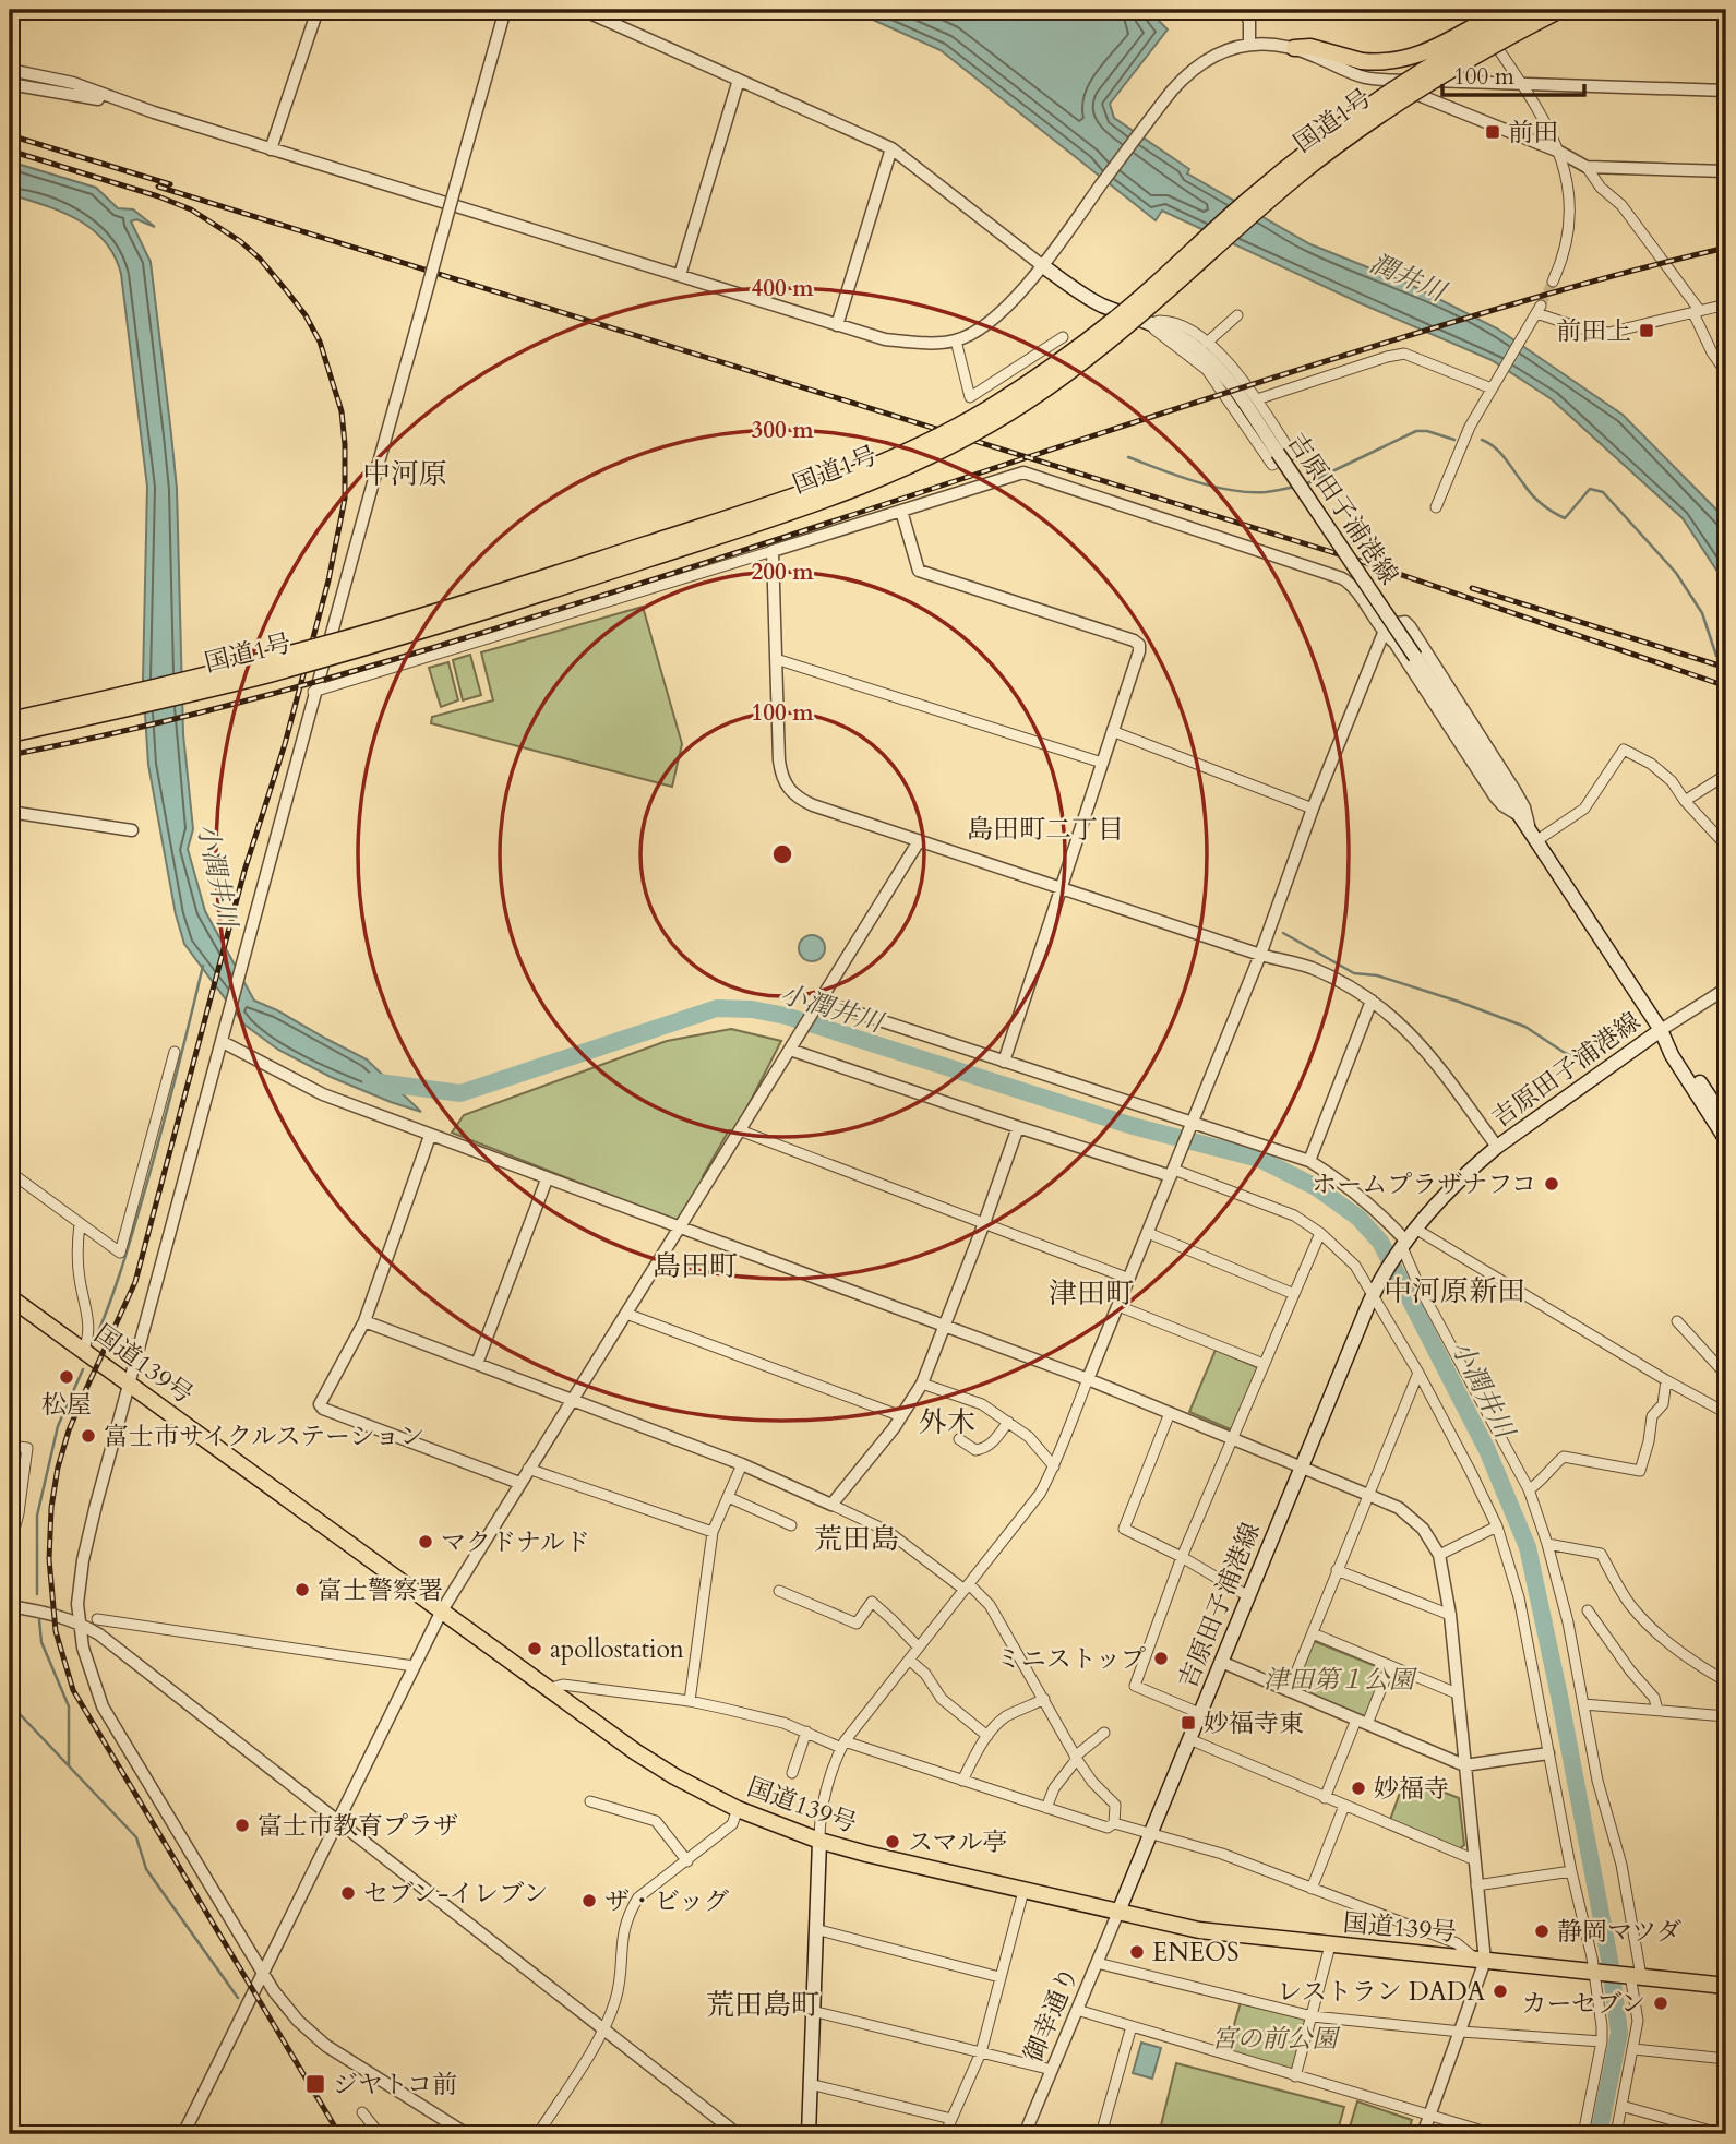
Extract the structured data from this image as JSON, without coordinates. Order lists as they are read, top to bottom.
{
  "streets": {
    "highway": ["国道1号", "国道139号"],
    "main road": ["吉原田子浦港線"],
    "street": ["御幸通り"]
  },
  "crossings": [
    ["吉原田子浦港線", "国道139号"],
    ["吉原田子浦港線", "御幸通り"],
    ["国道139号", "御幸通り"]
  ],
  "districts": [
    "中河原",
    "島田町二丁目",
    "島田町",
    "中河原新田",
    "津田町",
    "外木",
    "荒田島",
    "荒田島町"
  ],
  "water": ["潤井川", "小潤井川"],
  "parks": ["津田第１公園", "宮の前公園"],
  "places": {
    "transit": [
      "前田",
      "前田上",
      "妙福寺東",
      "ジヤトコ前"
    ],
    "other": [
      "ホームプラザナフコ",
      "松屋",
      "富士市サイクルステーション",
      "マクドナルド",
      "富士警察署",
      "apollostation",
      "ミニストップ",
      "妙福寺",
      "富士市教育プラザ",
      "スマル亭",
      "セブン-イレブン",
      "ザ・ビッグ",
      "静岡マツダ",
      "ENEOS",
      "レストラン DADA",
      "カーセブン"
    ]
  },
  "scale_bar": "100 m",
  "rings": [
    "400 m",
    "300 m",
    "200 m",
    "100 m"
  ]
}
